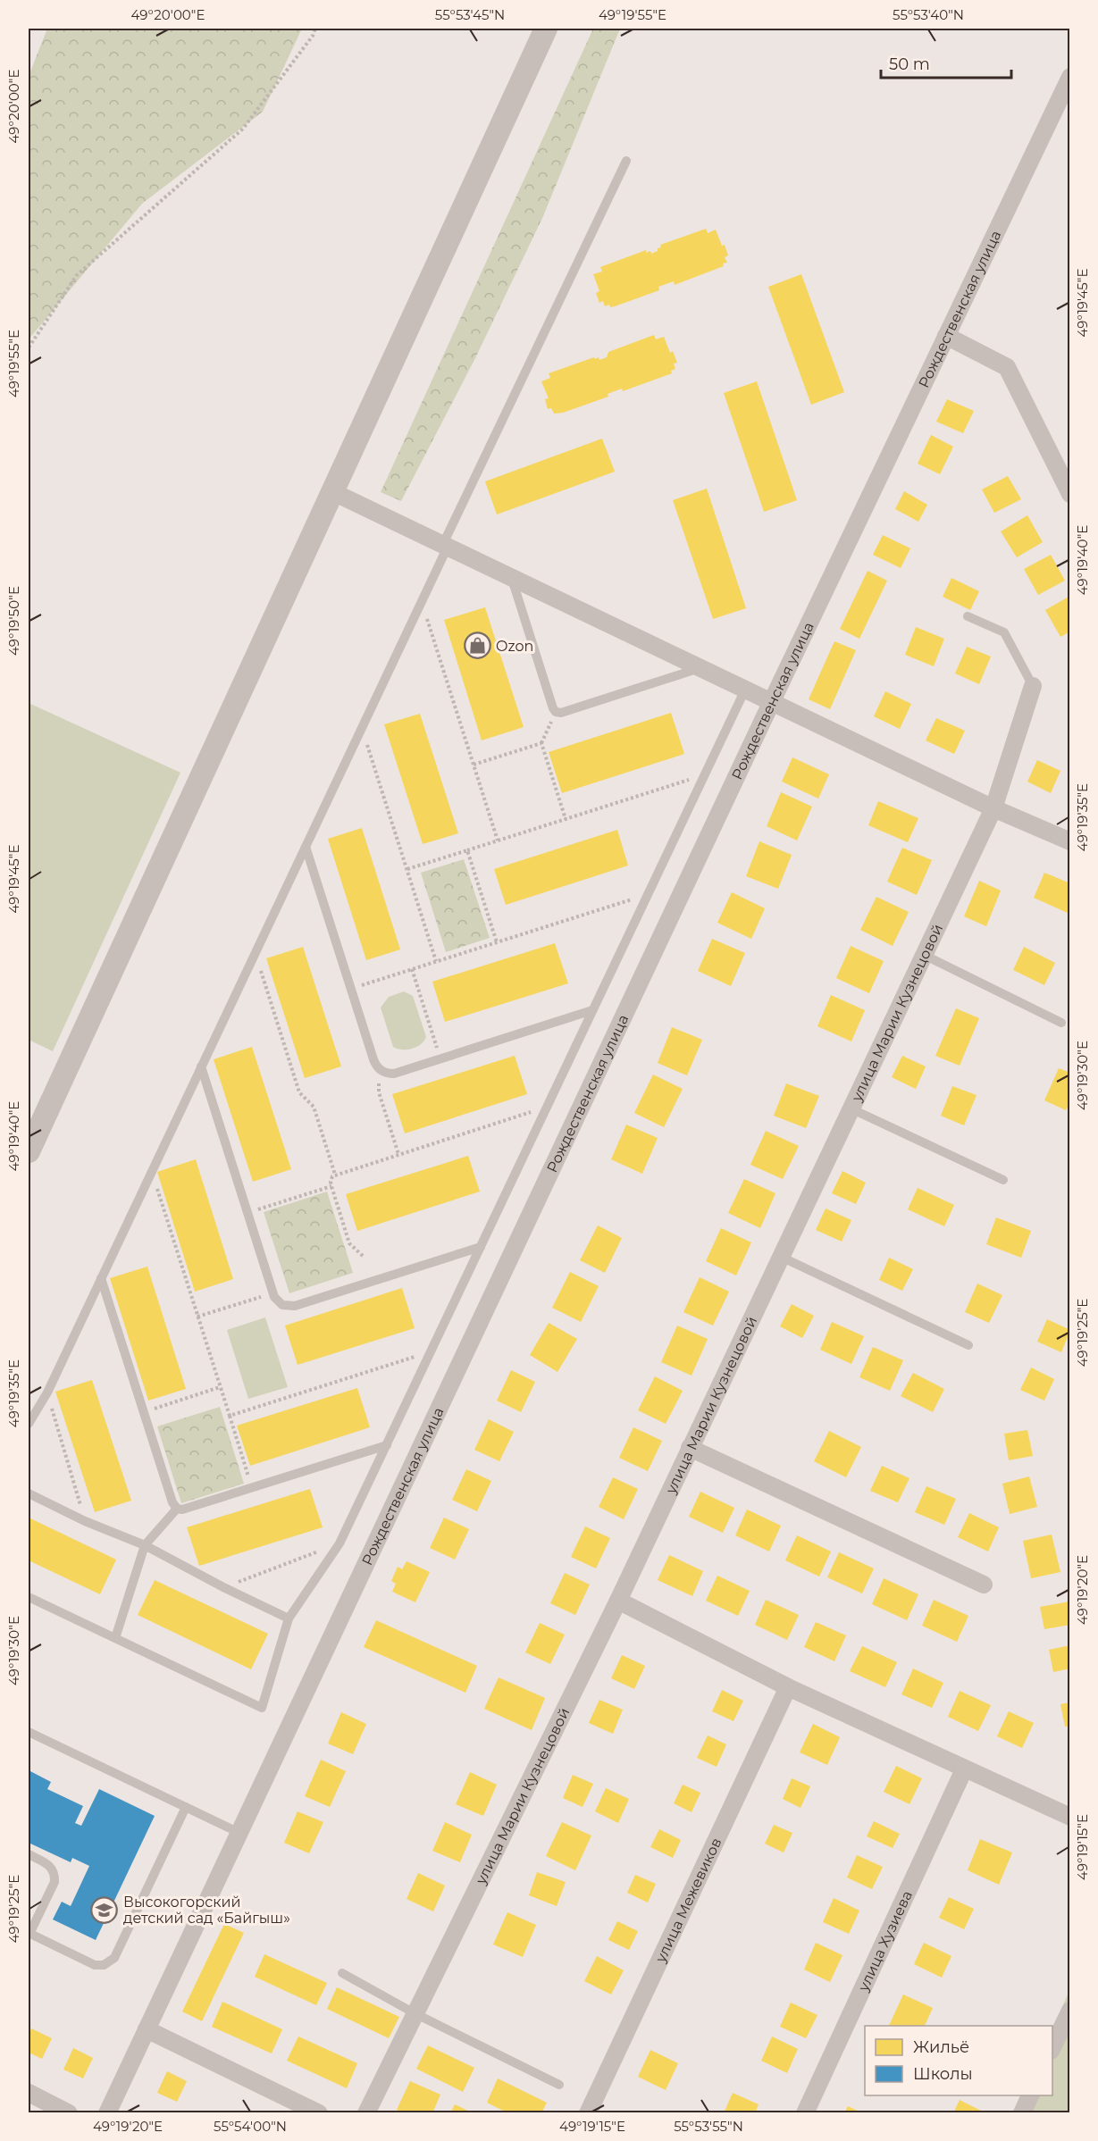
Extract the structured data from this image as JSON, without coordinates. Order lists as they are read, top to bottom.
{
  "streets": {
    "street": [
      "Рождественская улица",
      "улица Марии Кузнецовой",
      "улица Межевиков",
      "улица Хузиева"
    ]
  },
  "places": {
    "shop": ["Ozon"],
    "school or university": ["Высокогорский детский сад «Байгыш»"]
  },
  "legend": ["Жильё", "Школы"],
  "scale_bar": "50 m",
  "coordinates": [
    "49°20'00\"E",
    "55°53'45\"N",
    "49°19'55\"E",
    "55°53'40\"N",
    "49°19'45\"E",
    "49°19'40\"E",
    "49°19'50\"E",
    "49°19'35\"E",
    "49°19'30\"E",
    "49°19'25\"E",
    "49°19'20\"E",
    "49°19'15\"E",
    "55°54'00\"N",
    "55°53'55\"N"
  ]
}
